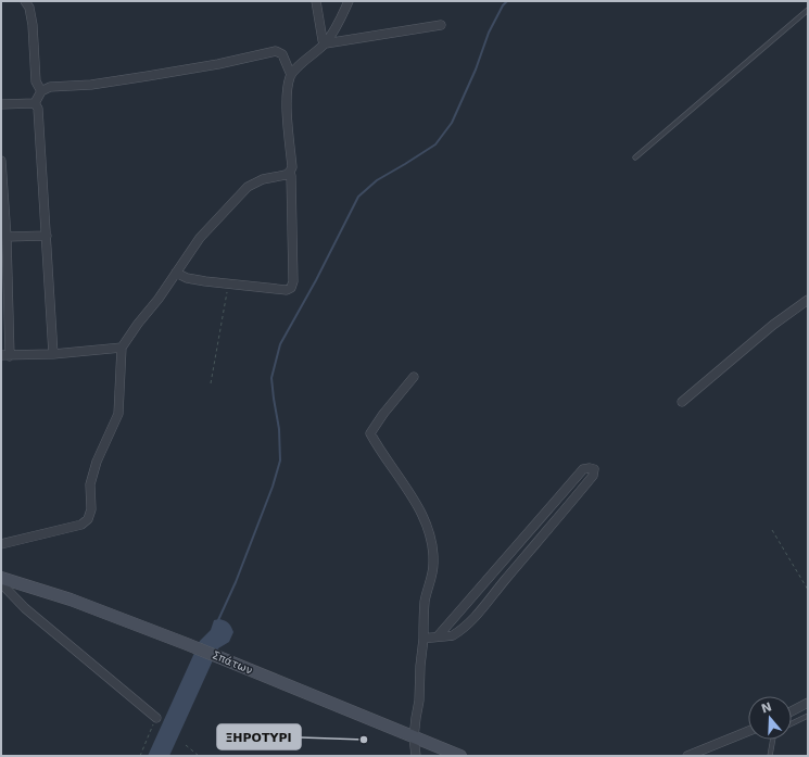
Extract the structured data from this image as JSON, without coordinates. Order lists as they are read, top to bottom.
{
  "streets": {
    "main road": ["Σπάτων"]
  },
  "places": ["ΞΗΡΟΤΥΡΙ"],
  "north": "top"
}
